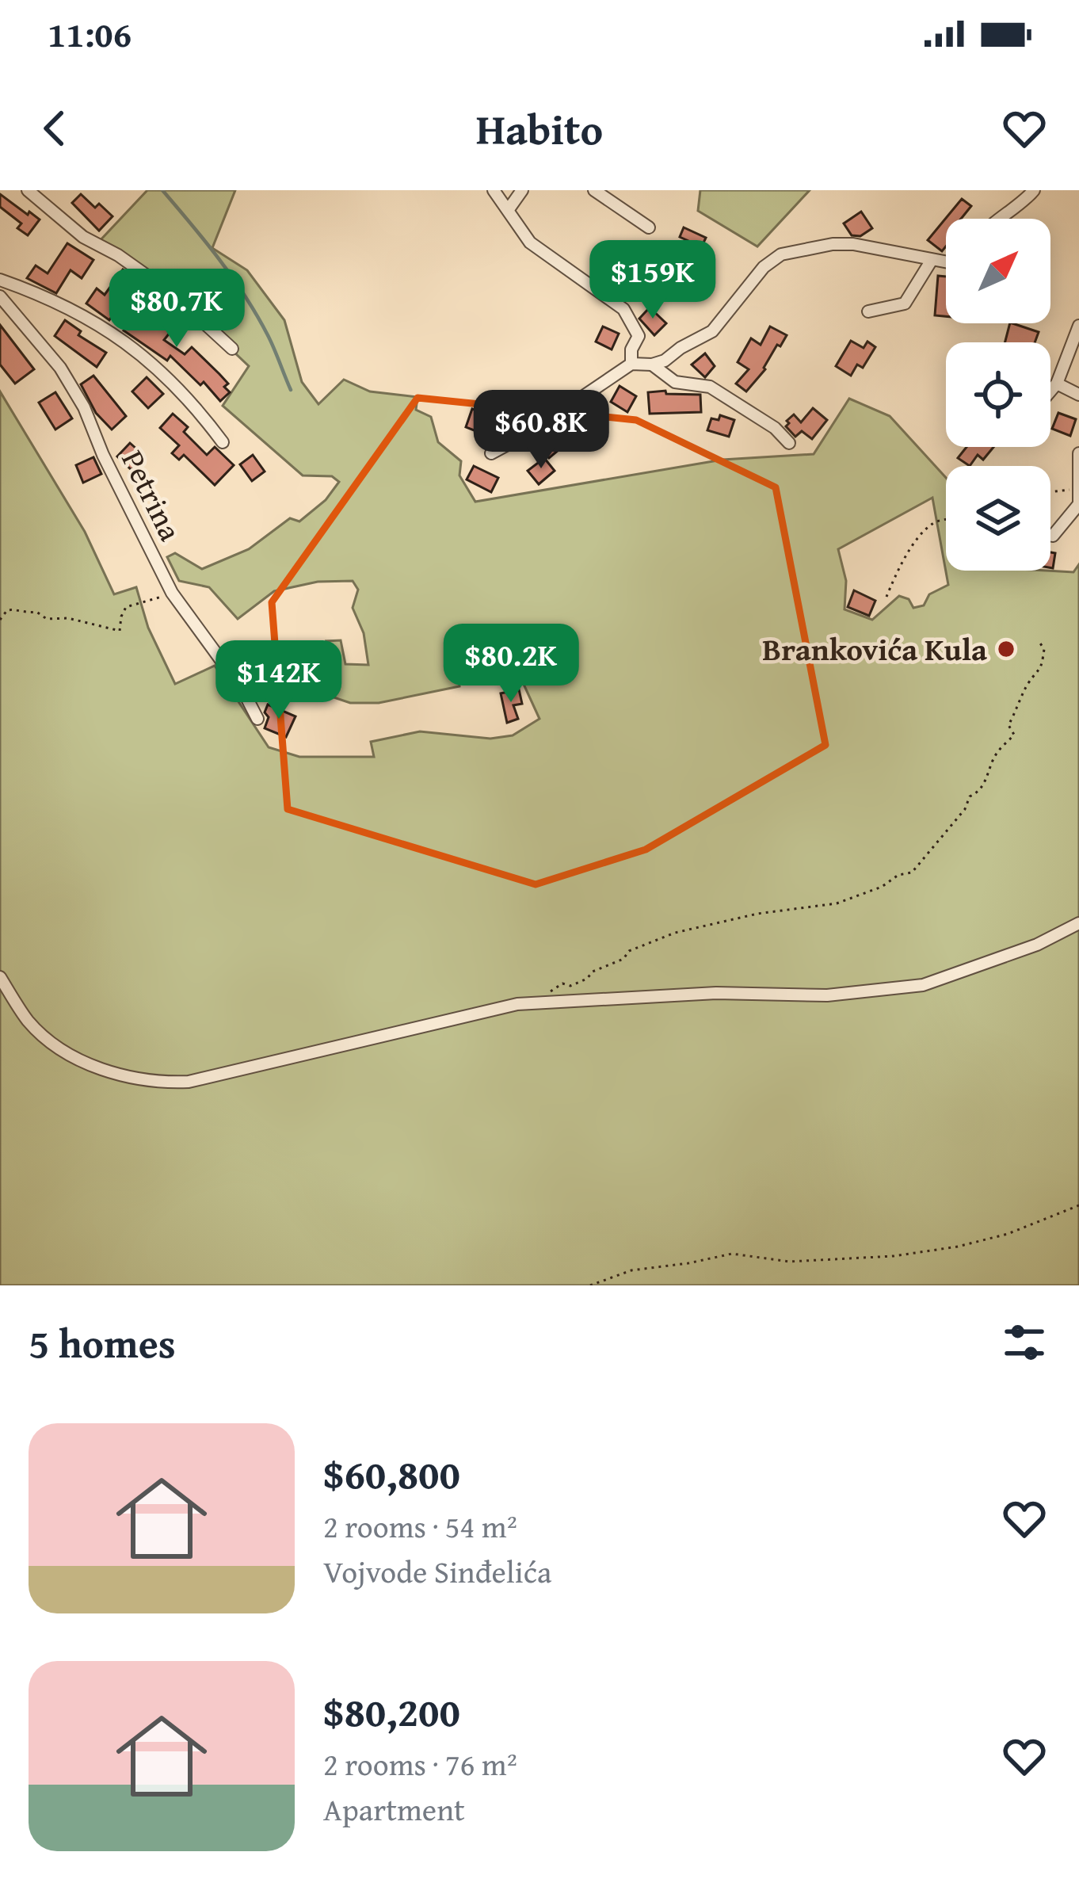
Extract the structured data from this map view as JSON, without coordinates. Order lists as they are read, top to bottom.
{
  "streets": {
    "street": ["Petrina"]
  },
  "places": ["Brankovića Kula"],
  "north": "top right",
  "page": {
    "status": "11:06",
    "header": "Habito",
    "price": [
      "$159K",
      "$80.7K",
      "$60.8K",
      "$80.2K",
      "$142K"
    ],
    "heading": "5 homes",
    "list": [
      {
        "name": "$60,800",
        "note": "2 rooms · 54 m² · Vojvode Sinđelića"
      },
      {
        "name": "$80,200",
        "note": "2 rooms · 76 m² · Apartment"
      }
    ]
  }
}
